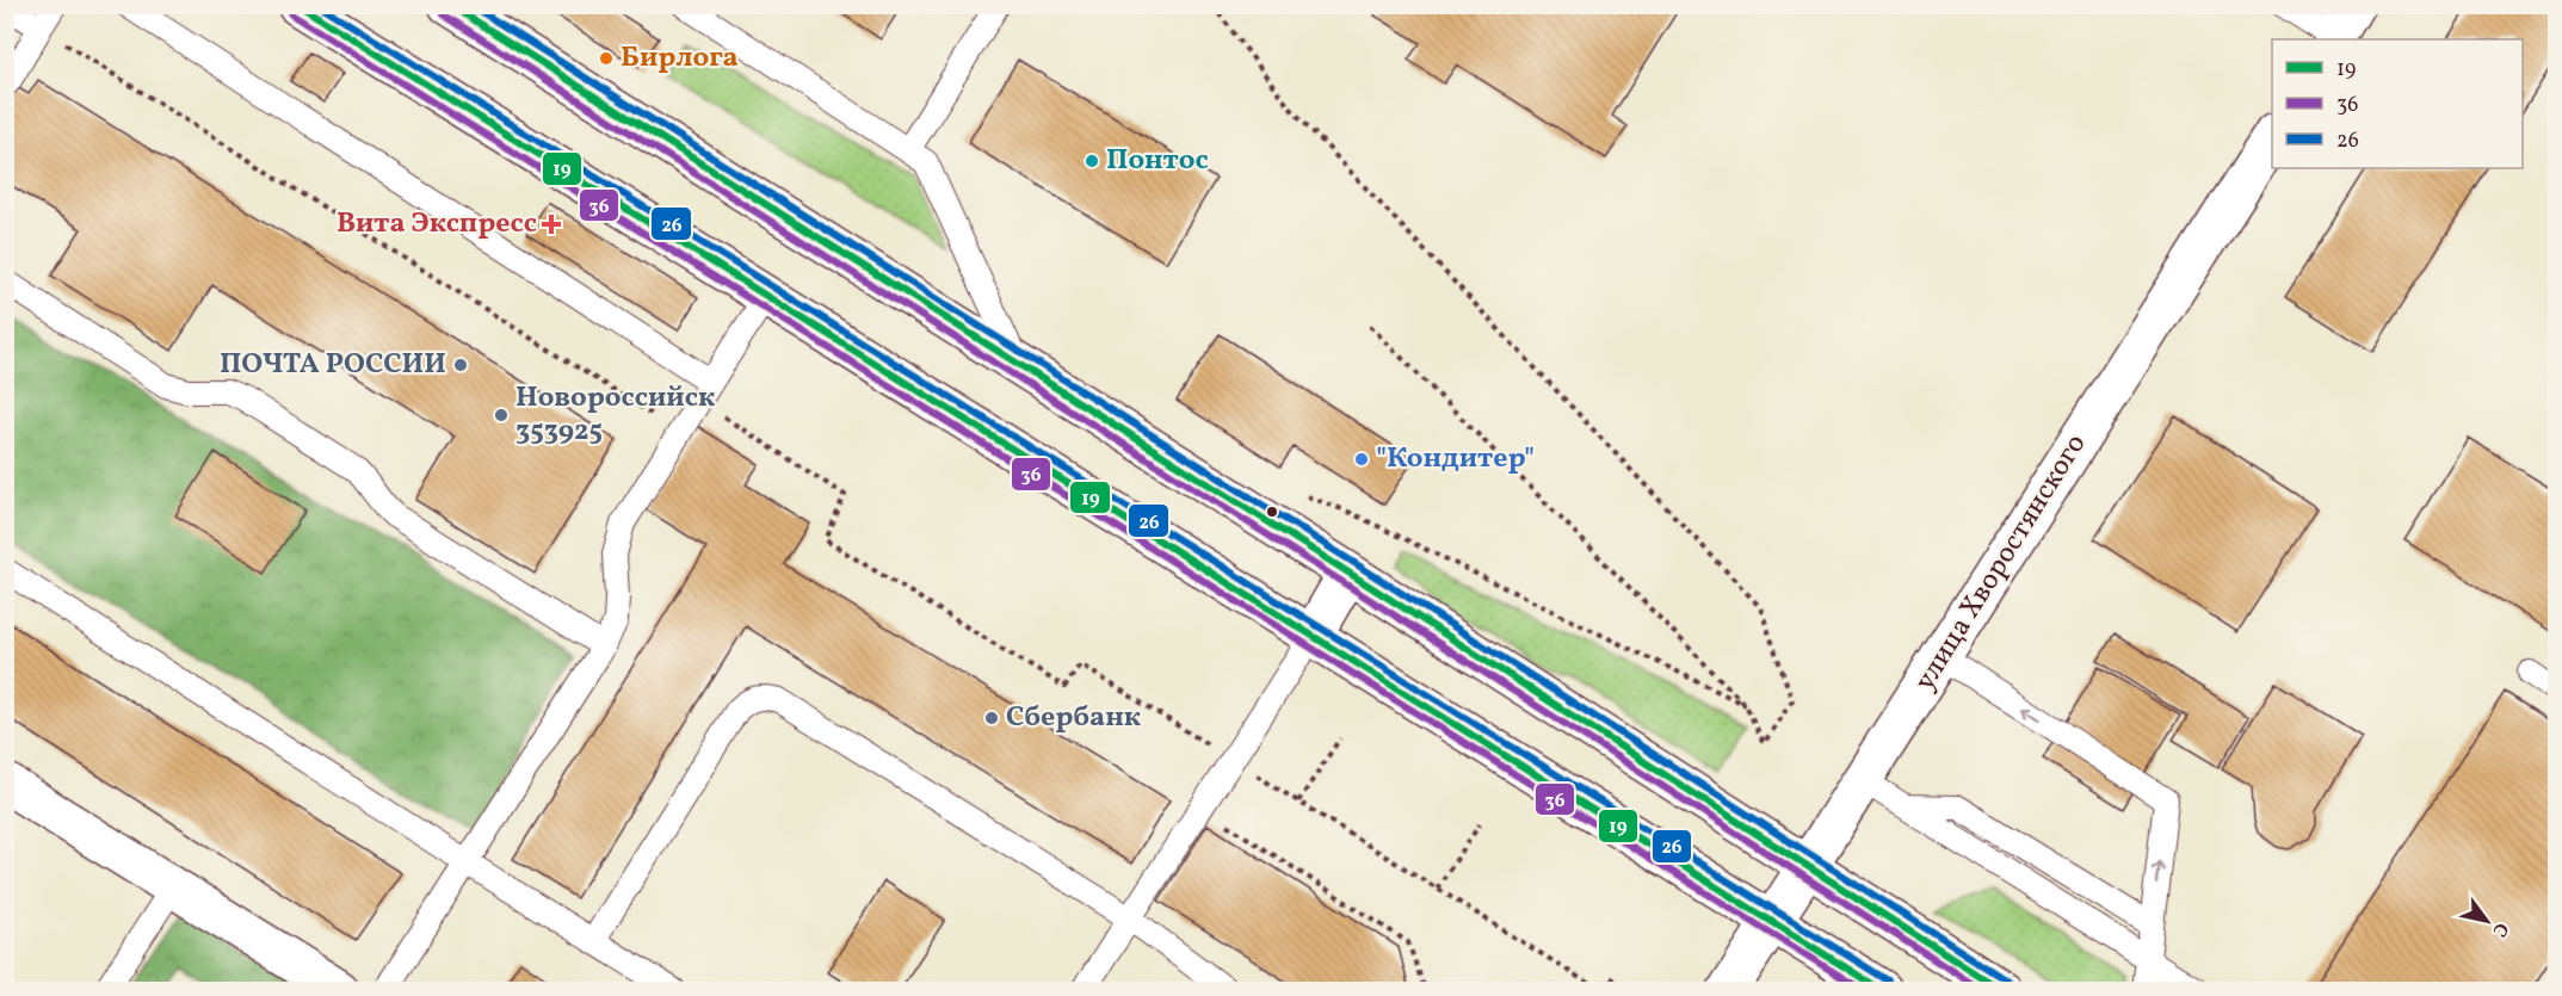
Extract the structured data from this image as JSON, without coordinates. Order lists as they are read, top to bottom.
{
  "streets": {
    "street": ["улица Хворостянского"]
  },
  "places": {
    "other": [
      "Бирлога",
      "Понтос",
      "ПОЧТА РОССИИ",
      "Новороссийск 353925",
      "\"Кондитер\"",
      "Сбербанк"
    ],
    "health": ["Вита Экспресс"]
  },
  "lines": ["transit line 19", "transit line 26", "transit line 36"],
  "legend": ["19", "36", "26"],
  "north": "bottom right"
}
